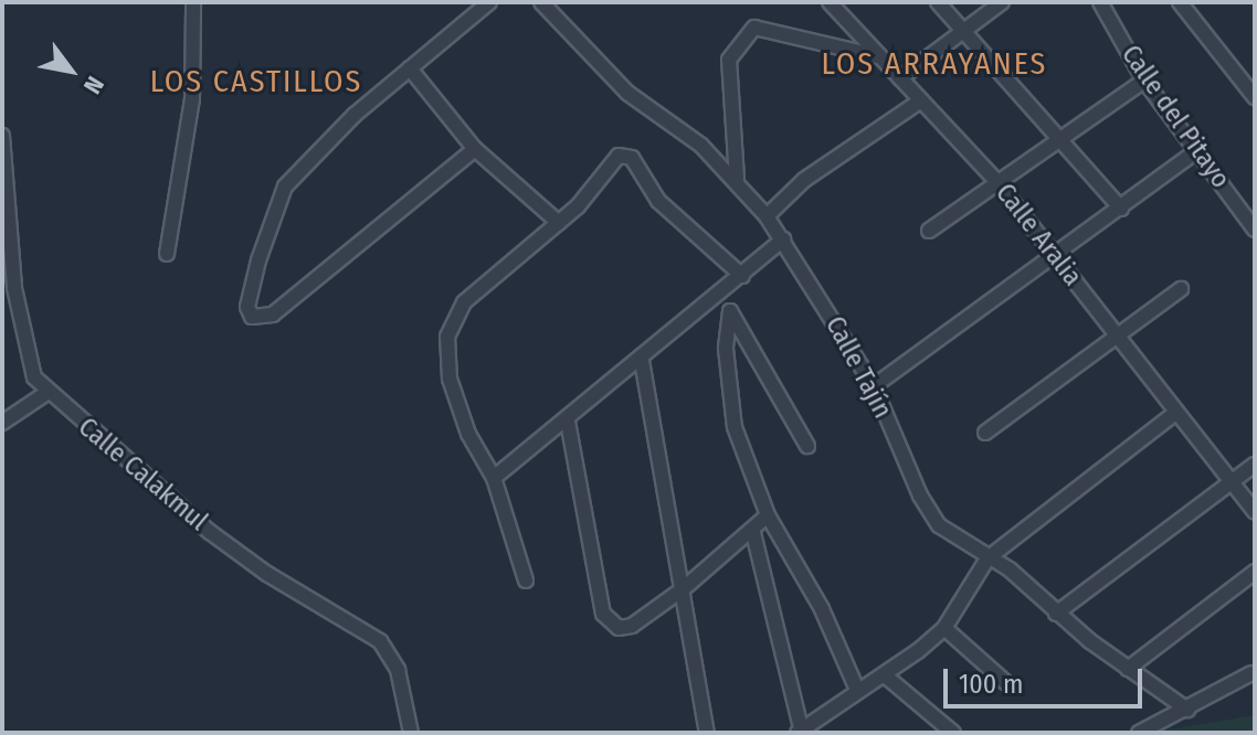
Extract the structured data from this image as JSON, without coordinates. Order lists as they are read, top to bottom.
{
  "streets": {
    "street": [
      "Calle del Pitayo",
      "Calle Aralia",
      "Calle Tajín",
      "Calle Calakmul"
    ]
  },
  "districts": ["LOS ARRAYANES", "LOS CASTILLOS"],
  "scale_bar": "100 m",
  "north": "bottom right"
}
